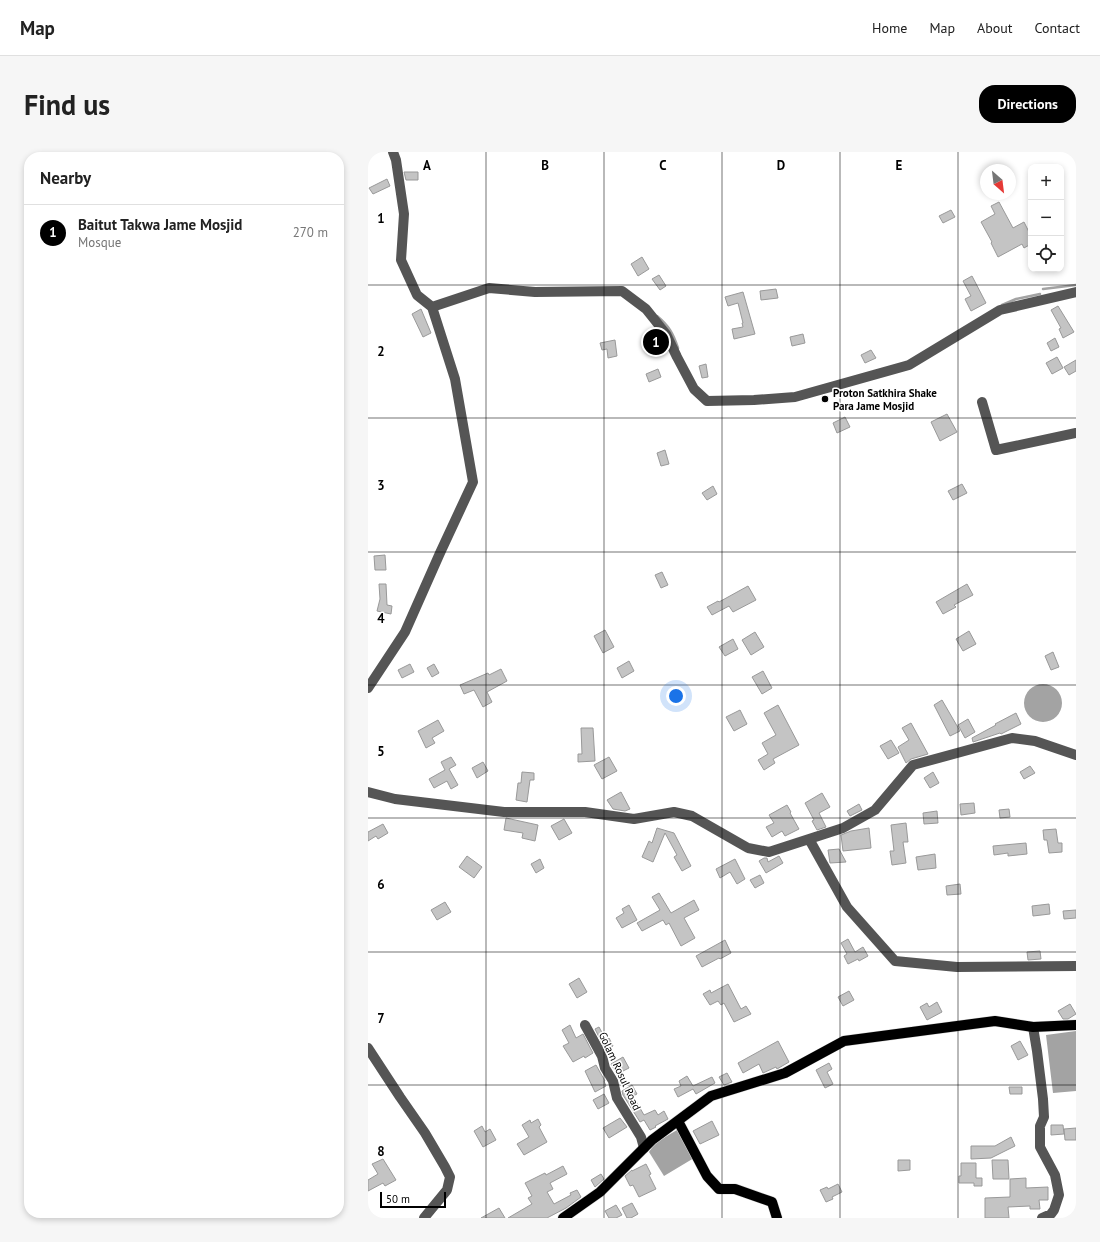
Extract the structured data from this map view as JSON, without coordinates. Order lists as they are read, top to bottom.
{
  "streets": {
    "street": ["Golam Rosul Road"]
  },
  "places": ["Proton Satkhira Shake Para Jame Mosjid"],
  "scale_bar": "50 m",
  "north": "bottom right",
  "page": {
    "header": "Map",
    "nav": [
      "Home",
      "Map",
      "About",
      "Contact"
    ],
    "buttons": "Directions",
    "title": "Find us",
    "heading": "Nearby",
    "map_buttons": ["+", "−"],
    "list": [
      {
        "mark": "1",
        "name": "Baitut Takwa Jame Mosjid",
        "note": "Mosque",
        "value": "270 m"
      }
    ],
    "pins": "1",
    "scale": "50 m"
  },
  "grid": {
    "columns": [
      "A",
      "B",
      "C",
      "D",
      "E"
    ],
    "rows": [
      "1",
      "2",
      "3",
      "4",
      "5",
      "6",
      "7",
      "8"
    ]
  }
}
